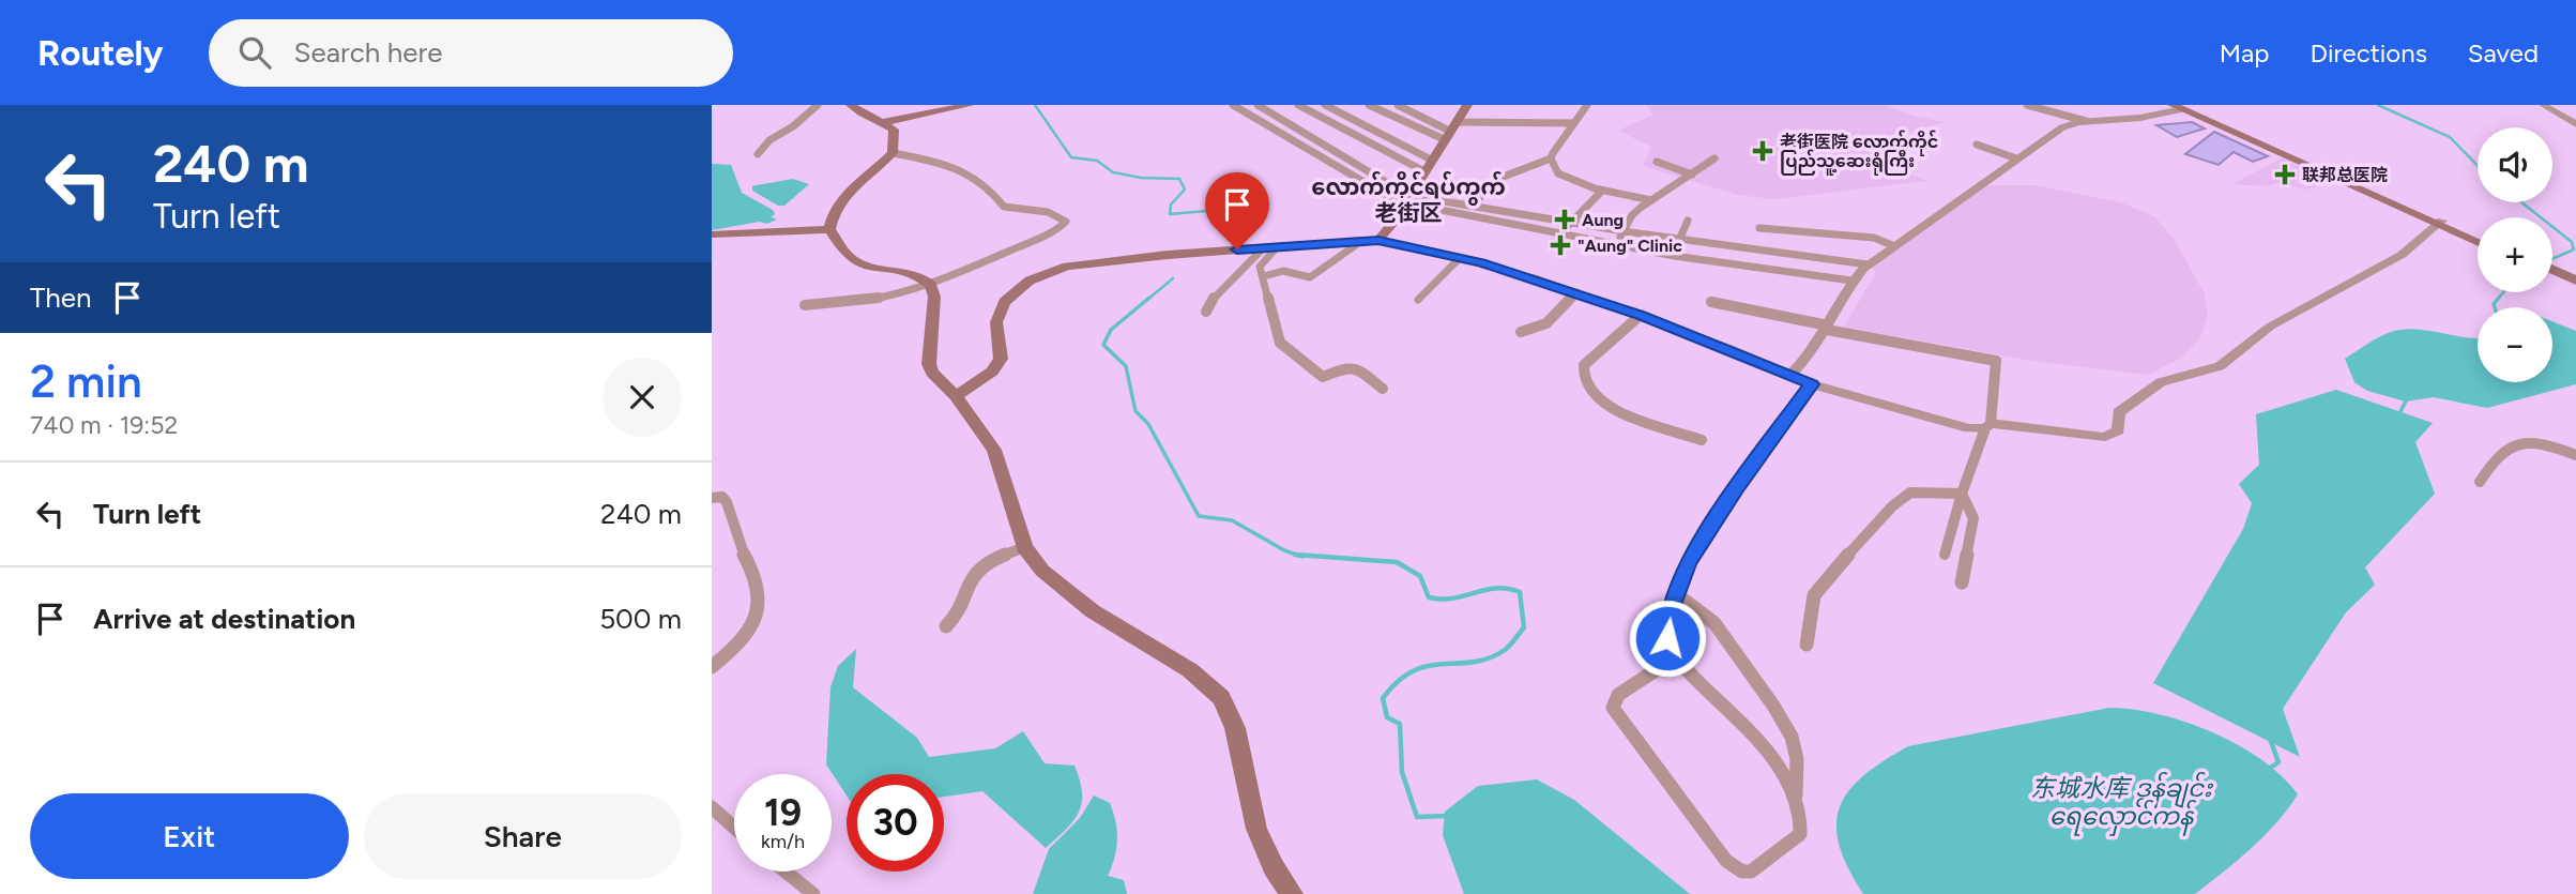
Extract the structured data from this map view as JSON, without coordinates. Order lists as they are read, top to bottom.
{
  "districts": ["လောက်ကိုင်ရပ်ကွက် 老街区"],
  "water": ["东城水库 ဒွန်ချင်း ရေလှောင်ကန်"],
  "places": {
    "health": [
      "老街医院 လောက်ကိုင် ပြည်သူ့ဆေးရုံကြီး",
      "联邦总医院",
      "Aung",
      "\"Aung\" Clinic"
    ]
  },
  "page": {
    "header": "Routely",
    "search": "Search here",
    "nav": ["Map", "Directions", "Saved"],
    "turn": ["240 m", "Turn left"],
    "map_buttons": ["+", "−"],
    "then": "Then",
    "heading": ["2 min", "740 m · 19:52"],
    "list": [
      {
        "name": "Turn left",
        "value": "240 m"
      },
      {
        "name": "Arrive at destination",
        "value": "500 m"
      }
    ],
    "speed": "19 km/h",
    "limit": "30",
    "buttons": ["Exit", "Share"]
  }
}
